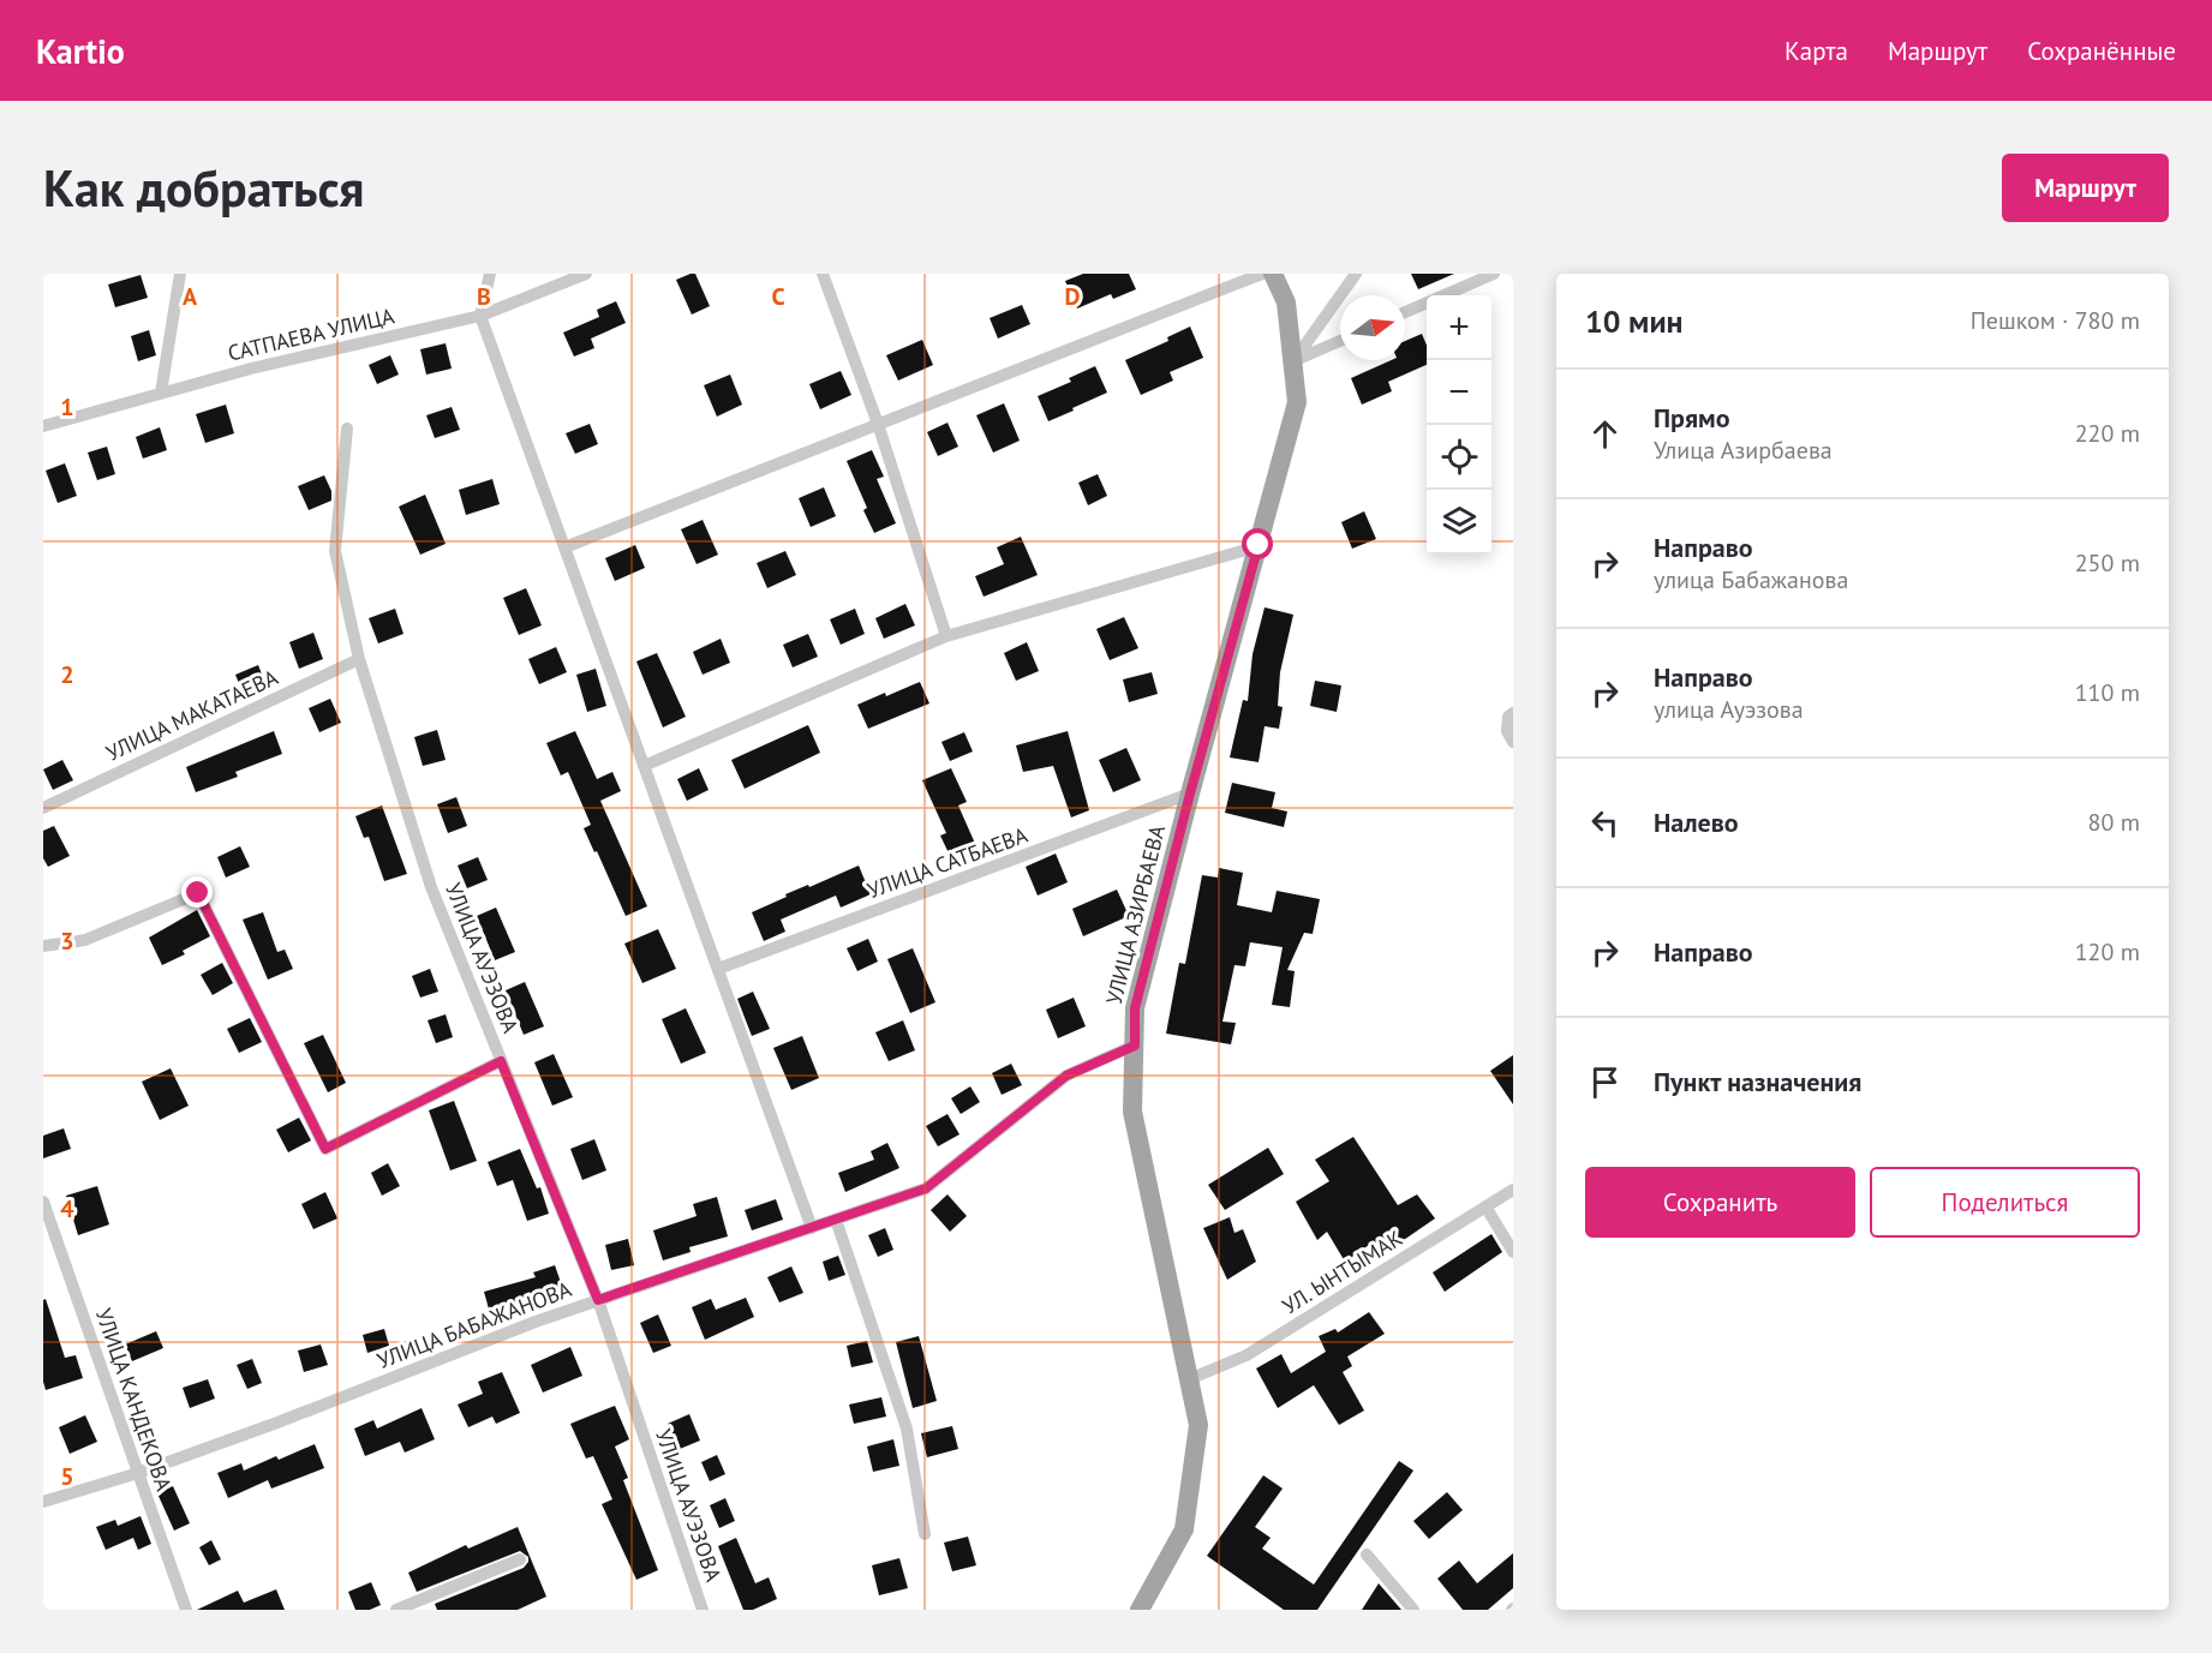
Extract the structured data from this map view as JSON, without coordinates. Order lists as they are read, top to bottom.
{
  "streets": {
    "main road": ["УЛИЦА АЗИРБАЕВА"],
    "street": [
      "САТПАЕВА УЛИЦА",
      "УЛИЦА МАКАТАЕВА",
      "УЛИЦА САТБАЕВА",
      "УЛИЦА АУЭЗОВА",
      "УЛ. ЫНТЫМАК",
      "УЛИЦА БАБАЖАНОВА",
      "УЛИЦА КАНДЕКОВА"
    ]
  },
  "crossings": [
    ["УЛИЦА МАКАТАЕВА", "УЛИЦА АУЭЗОВА"],
    ["УЛИЦА САТБАЕВА", "УЛИЦА АЗИРБАЕВА"],
    ["УЛИЦА АЗИРБАЕВА", "УЛ. ЫНТЫМАК"],
    ["УЛИЦА АЗИРБАЕВА", "УЛИЦА БАБАЖАНОВА"],
    ["УЛИЦА АУЭЗОВА", "УЛИЦА БАБАЖАНОВА"],
    ["УЛИЦА БАБАЖАНОВА", "УЛИЦА КАНДЕКОВА"]
  ],
  "north": "right",
  "page": {
    "header": "Kartio",
    "nav": ["Карта", "Маршрут", "Сохранённые"],
    "buttons": [
      "Маршрут",
      ["Сохранить", "Поделиться"]
    ],
    "title": "Как добраться",
    "heading": ["10 мин", "Пешком · 780 m"],
    "map_buttons": ["+", "−"],
    "list": [
      ["Прямо", "Улица Азирбаева", "220 m"],
      ["Направо", "улица Бабажанова", "250 m"],
      ["Направо", "улица Ауэзова", "110 m"],
      ["Налево", "80 m"],
      ["Направо", "120 m"],
      "Пункт назначения"
    ]
  },
  "grid": {
    "columns": [
      "A",
      "B",
      "C",
      "D"
    ],
    "rows": [
      "1",
      "2",
      "3",
      "4",
      "5"
    ]
  }
}
